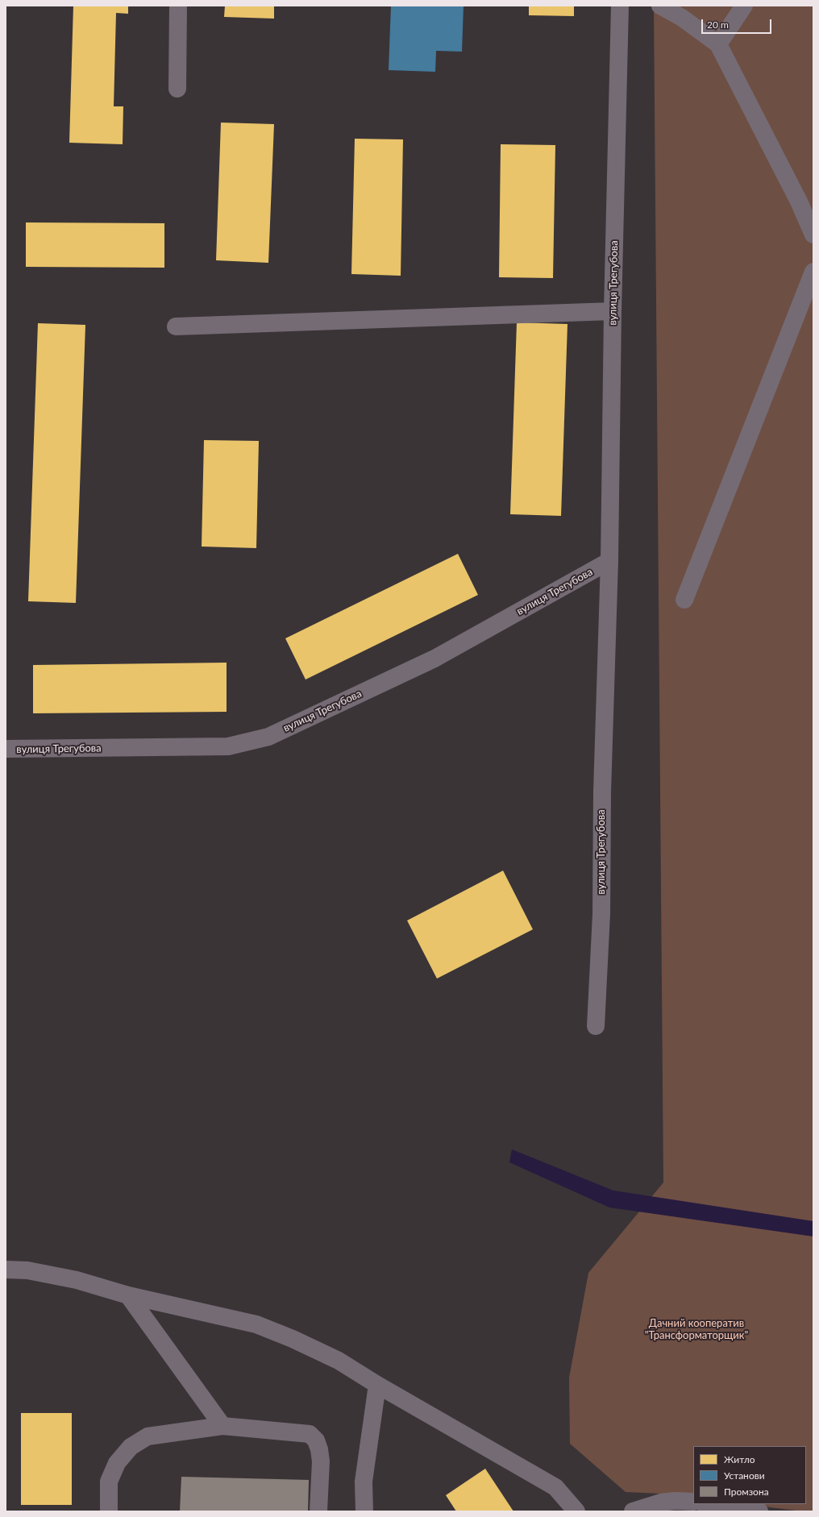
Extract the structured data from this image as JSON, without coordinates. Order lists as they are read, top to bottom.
{
  "streets": {
    "street": ["вулиця Трегубова"]
  },
  "parks": ["Дачний кооператив \"Трансформаторщик\""],
  "legend": ["Житло", "Установи", "Промзона"],
  "scale_bar": "20 m"
}
